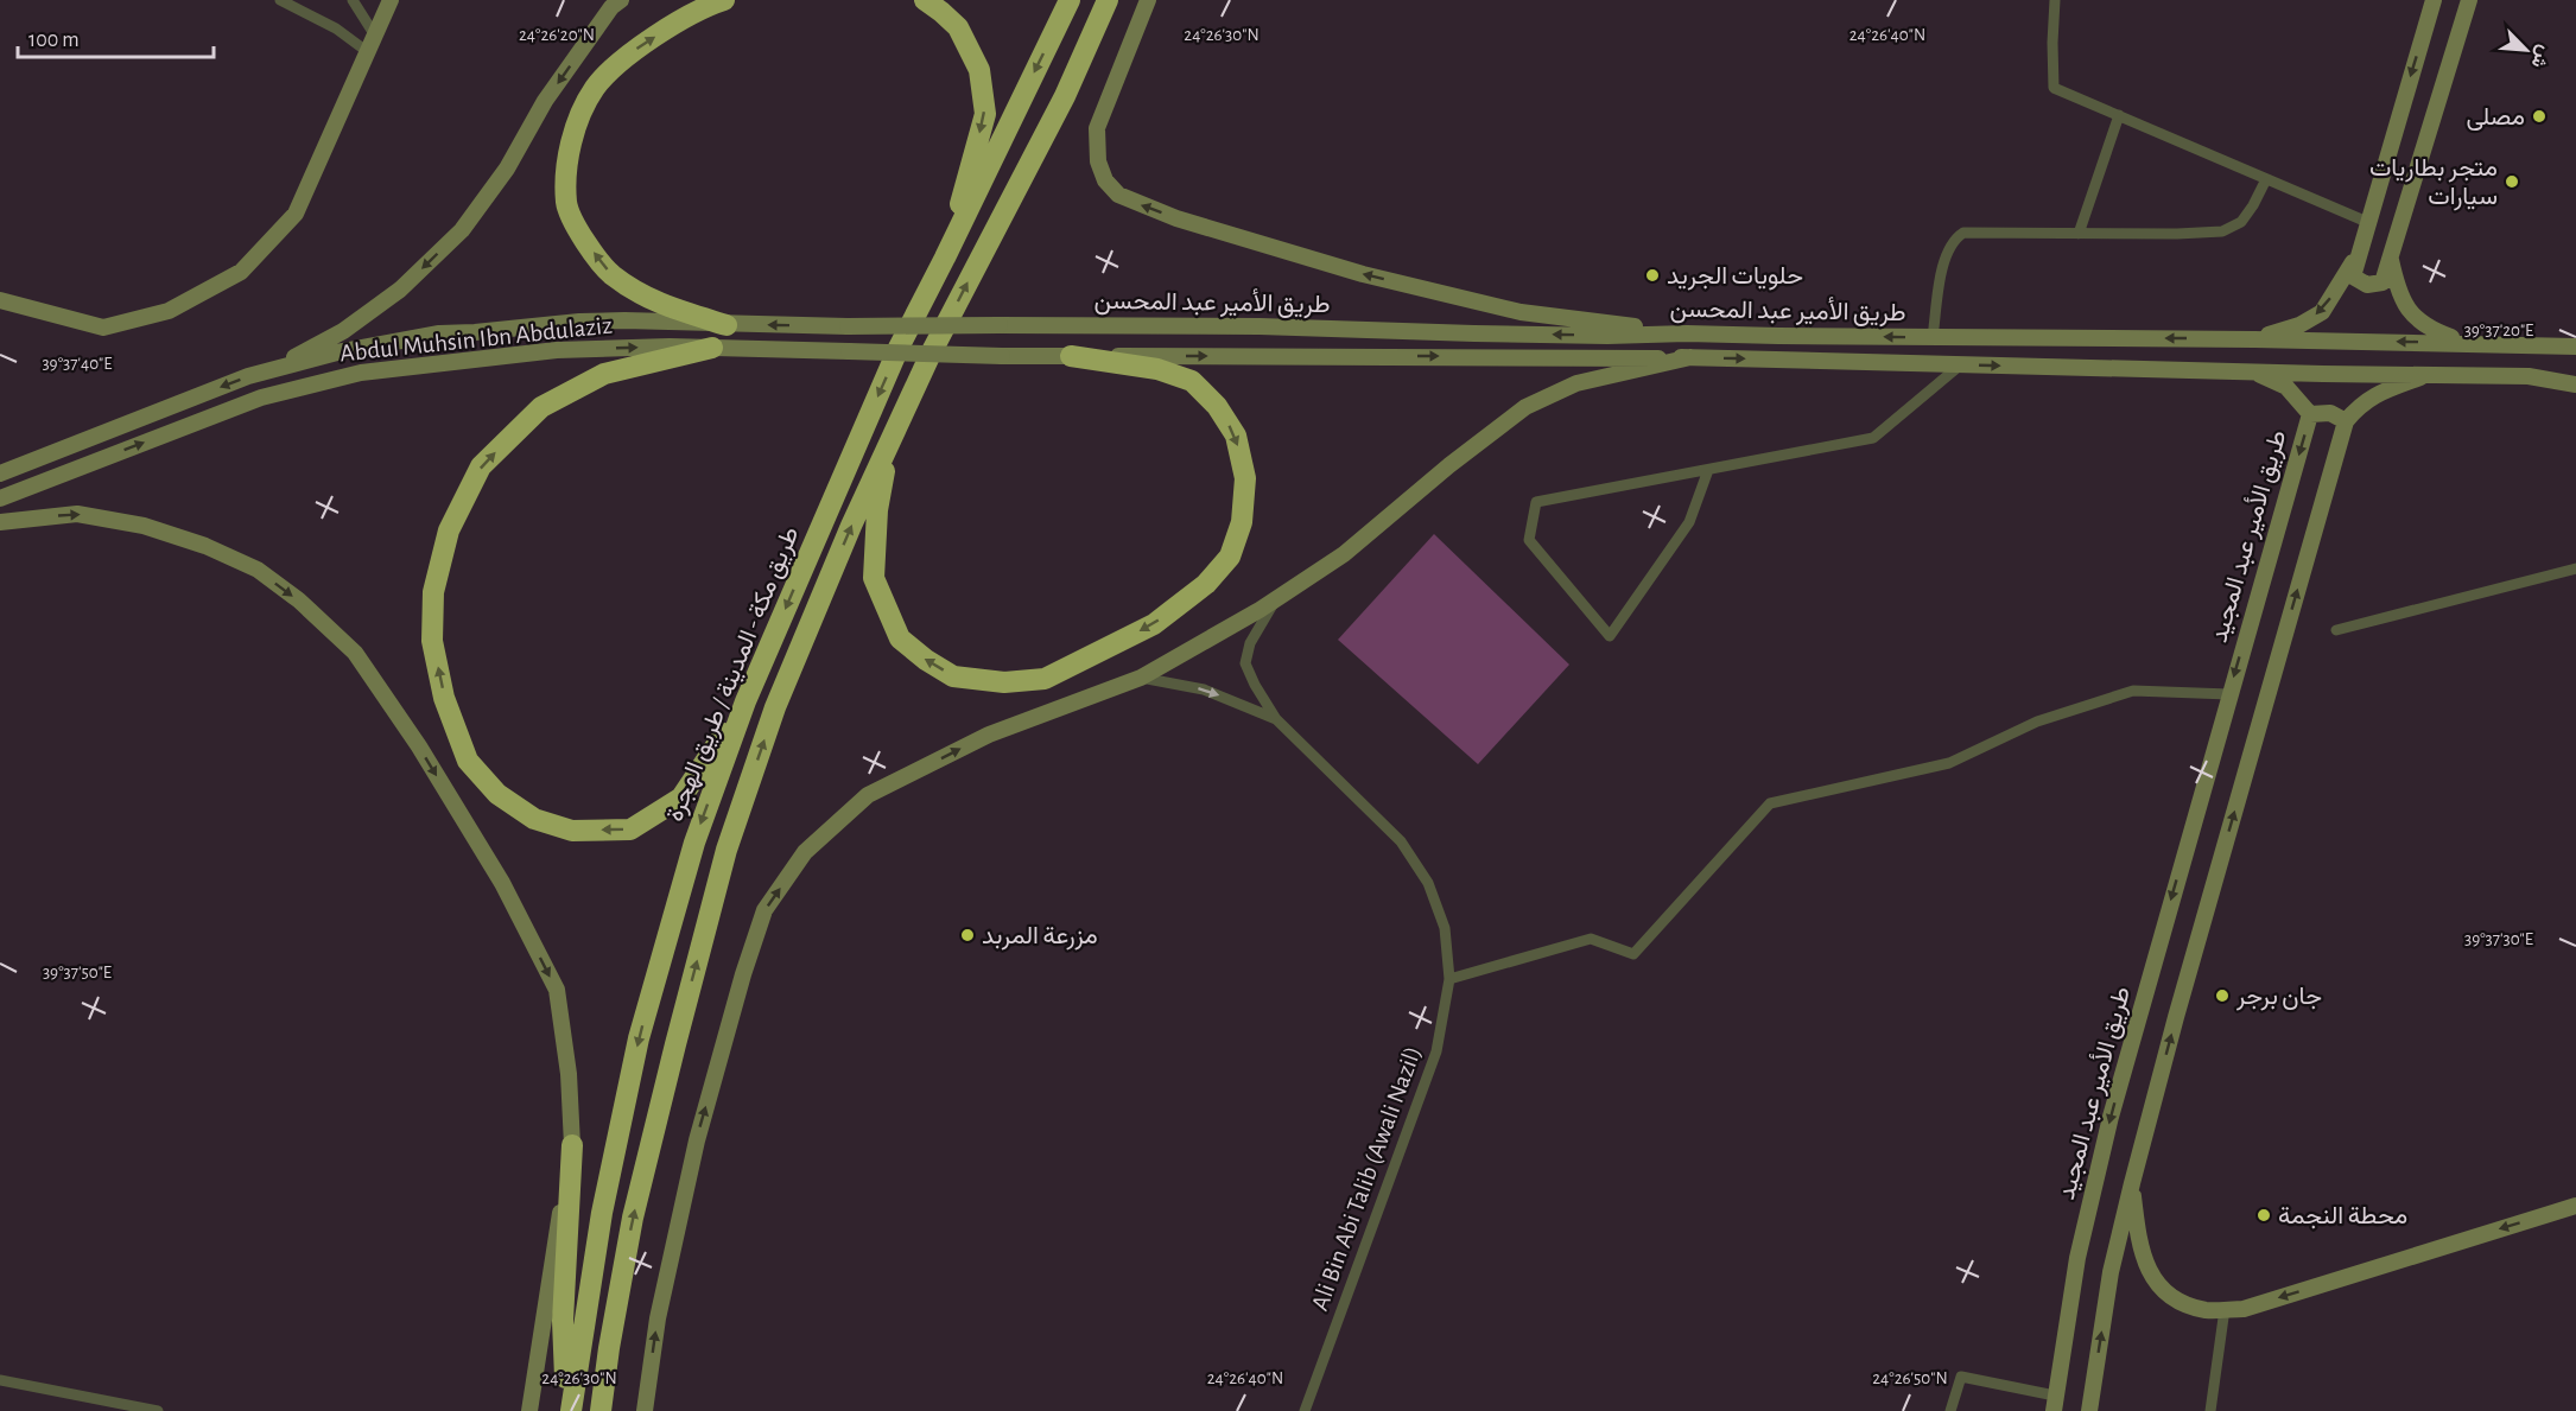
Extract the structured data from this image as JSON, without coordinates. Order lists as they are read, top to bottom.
{
  "streets": {
    "highway": ["طريق مكة - المدينة / طريق الهجرة"],
    "main road": ["طريق الأمير عبد المحسن", "Abdul Muhsin Ibn Abdulaziz", "طريق الأمير عبد المجيد"],
    "street": ["Ali Bin Abi Talib (Awali Nazil)"]
  },
  "crossings": [
    ["طريق الأمير عبد المحسن", "Abdul Muhsin Ibn Abdulaziz"]
  ],
  "places": [
    "مصلى",
    "متجر بطاريات سيارات",
    "حلويات الجريد",
    "مزرعة المربد",
    "جان برجر",
    "محطة النجمة"
  ],
  "scale_bar": "100 m",
  "north": "bottom right",
  "coordinates": [
    "24°26'20\"N",
    "24°26'30\"N",
    "24°26'40\"N",
    "39°37'20\"E",
    "39°37'40\"E",
    "39°37'30\"E",
    "39°37'50\"E",
    "24°26'50\"N"
  ]
}
